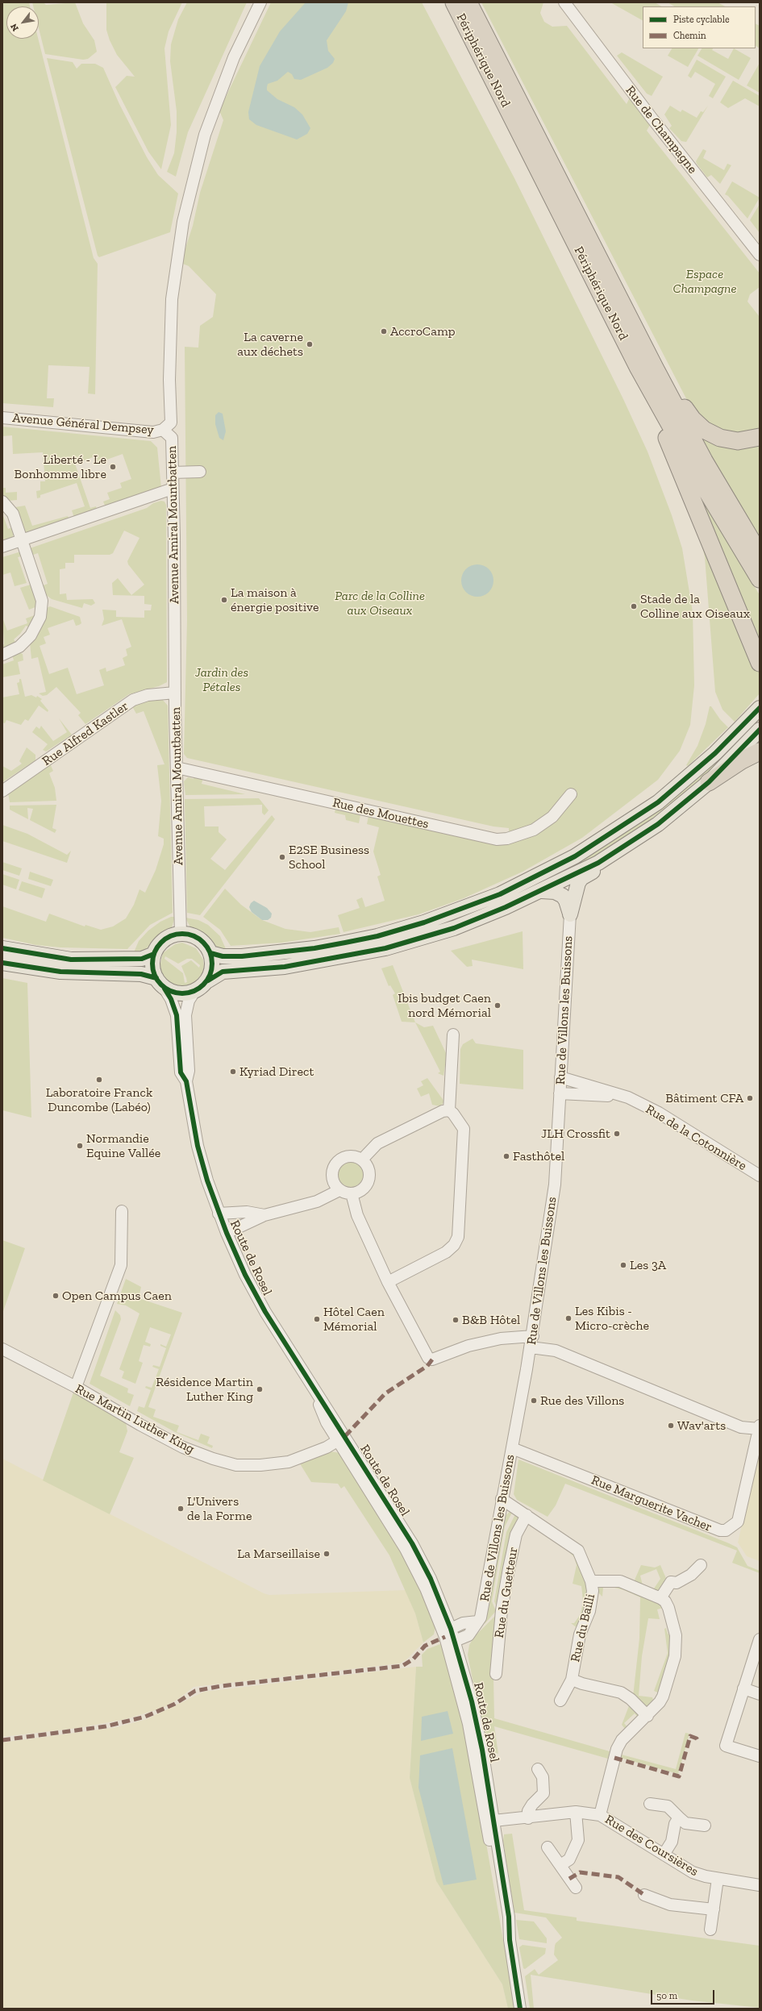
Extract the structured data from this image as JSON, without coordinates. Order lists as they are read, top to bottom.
{
  "streets": {
    "highway": ["Périphérique Nord"],
    "street": [
      "Rue de Champagne",
      "Avenue Général Dempsey",
      "Avenue Amiral Mountbatten",
      "Rue Alfred Kastler",
      "Rue des Mouettes",
      "Rue de Villons les Buissons",
      "Rue de la Cotonnière",
      "Route de Rosel",
      "Rue Martin Luther King",
      "Rue Marguerite Vacher",
      "Rue du Guetteur",
      "Rue du Bailli",
      "Rue des Coursières"
    ]
  },
  "crossings": [
    ["Avenue Général Dempsey", "Avenue Amiral Mountbatten"],
    ["Avenue Amiral Mountbatten", "Rue Alfred Kastler"],
    ["Avenue Amiral Mountbatten", "Rue des Mouettes"],
    ["Avenue Amiral Mountbatten", "Route de Rosel"],
    ["Rue de Villons les Buissons", "Rue de la Cotonnière"],
    ["Rue de Villons les Buissons", "Route de Rosel"],
    ["Rue de Villons les Buissons", "Rue Marguerite Vacher"],
    ["Rue de Villons les Buissons", "Rue du Bailli"],
    ["Route de Rosel", "Rue Martin Luther King"],
    ["Route de Rosel", "Rue des Coursières"],
    ["Rue du Guetteur", "Rue du Bailli"]
  ],
  "parks": ["Espace Champagne", "Parc de la Colline aux Oiseaux", "Jardin des Pétales"],
  "places": [
    "AccroCamp",
    "La caverne aux déchets",
    "Liberté - Le Bonhomme libre",
    "La maison à énergie positive",
    "Stade de la Colline aux Oiseaux",
    "E2SE Business School",
    "Ibis budget Caen nord Mémorial",
    "Kyriad Direct",
    "Laboratoire Franck Duncombe (Labéo)",
    "Bâtiment CFA",
    "JLH Crossfit",
    "Normandie Equine Vallée",
    "Fasthôtel",
    "Les 3A",
    "Open Campus Caen",
    "Les Kibis - Micro-crèche",
    "Hôtel Caen Mémorial",
    "B&B Hôtel",
    "Résidence Martin Luther King",
    "Rue des Villons",
    "Wav'arts",
    "L'Univers de la Forme",
    "La Marseillaise"
  ],
  "legend": ["Piste cyclable", "Chemin"],
  "scale_bar": "50 m",
  "north": "bottom left"
}
